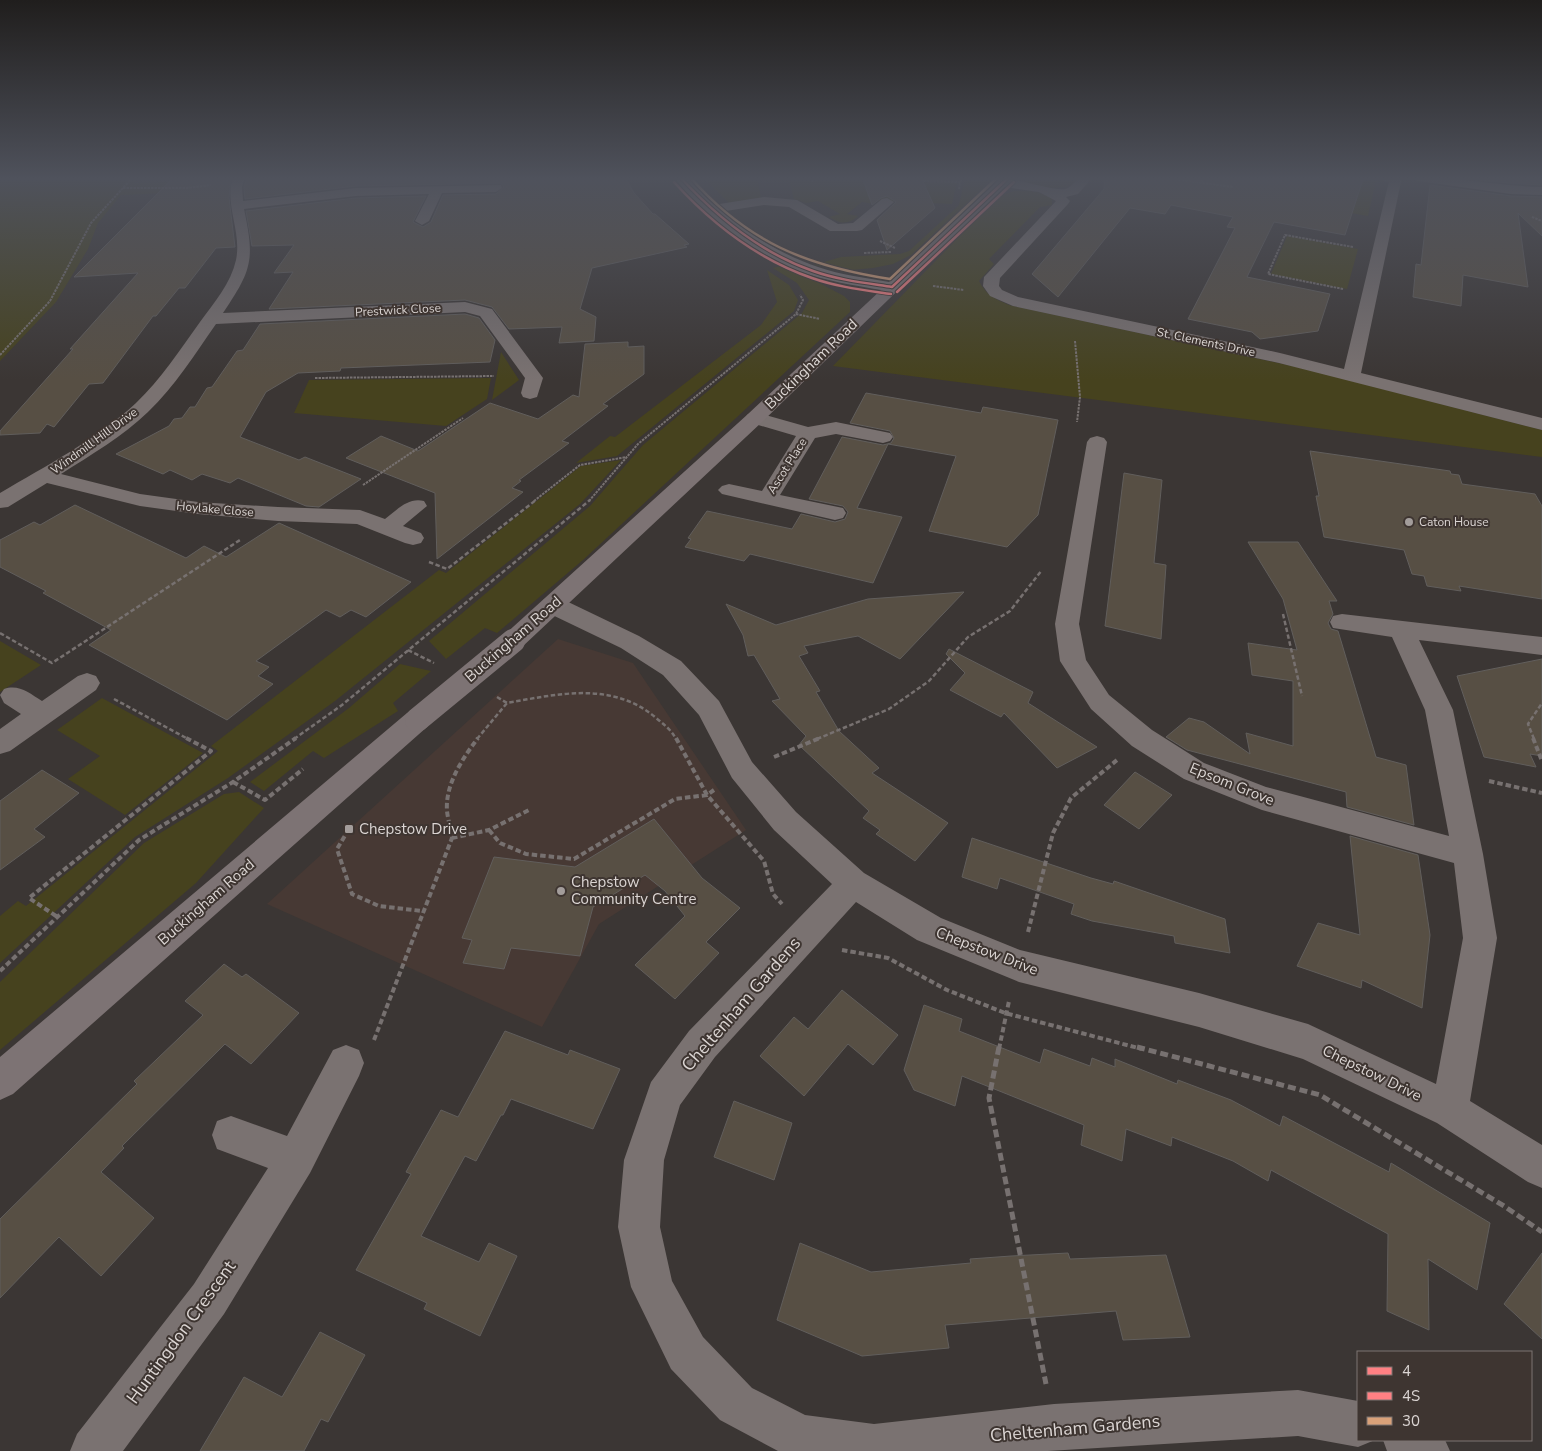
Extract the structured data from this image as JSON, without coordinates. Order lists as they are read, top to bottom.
{
  "streets": {
    "main road": ["Buckingham Road"],
    "street": [
      "Prestwick Close",
      "St. Clements Drive",
      "Windmill Hill Drive",
      "Ascot Place",
      "Hoylake Close",
      "Epsom Grove",
      "Chepstow Drive",
      "Cheltenham Gardens",
      "Huntingdon Crescent"
    ]
  },
  "crossings": [
    ["Prestwick Close", "Windmill Hill Drive"],
    ["Buckingham Road", "Ascot Place"],
    ["Buckingham Road", "Chepstow Drive"],
    ["Windmill Hill Drive", "Hoylake Close"],
    ["Chepstow Drive", "Cheltenham Gardens"]
  ],
  "places": {
    "other": ["Caton House", "Chepstow Community Centre"],
    "transit": ["Chepstow Drive"]
  },
  "lines": ["transit line 4", "transit line 4S", "transit line 30"],
  "legend": ["4", "4S", "30"]
}
